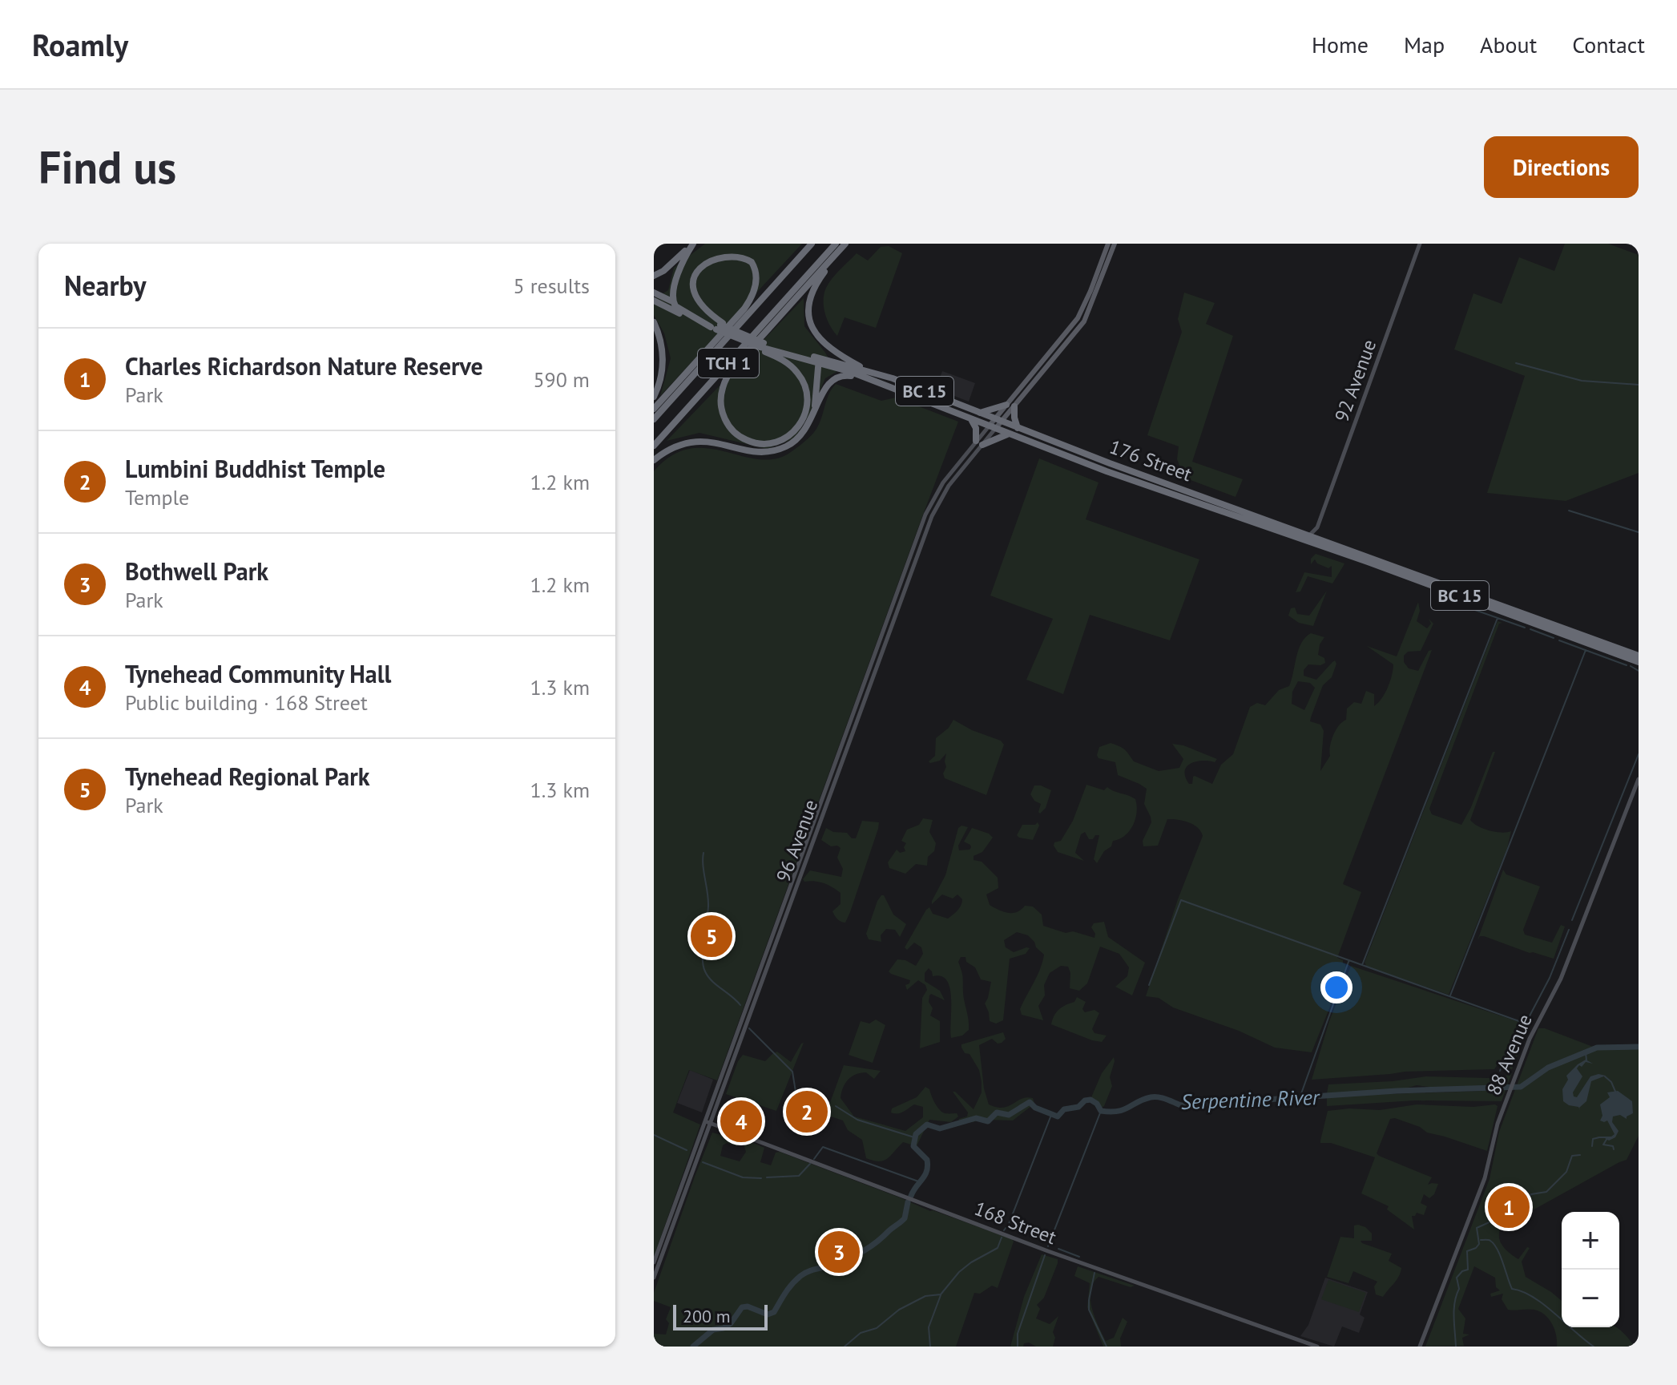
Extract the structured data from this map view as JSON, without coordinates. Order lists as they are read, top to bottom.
{
  "streets": {
    "highway": ["TCH 1", "BC 15", "176 Street"],
    "main road": [
      "92 Avenue",
      "96 Avenue",
      "88 Avenue",
      "168 Street"
    ]
  },
  "crossings": [
    ["92 Avenue", "176 Street"],
    ["176 Street", "96 Avenue"],
    ["96 Avenue", "168 Street"]
  ],
  "water": ["Serpentine River"],
  "scale_bar": "200 m",
  "page": {
    "header": "Roamly",
    "nav": [
      "Home",
      "Map",
      "About",
      "Contact"
    ],
    "buttons": "Directions",
    "title": "Find us",
    "heading": ["Nearby", "5 results"],
    "list": [
      {
        "mark": "1",
        "name": "Charles Richardson Nature Reserve",
        "note": "Park",
        "value": "590 m"
      },
      {
        "mark": "2",
        "name": "Lumbini Buddhist Temple",
        "note": "Temple",
        "value": "1.2 km"
      },
      {
        "mark": "3",
        "name": "Bothwell Park",
        "note": "Park",
        "value": "1.2 km"
      },
      {
        "mark": "4",
        "name": "Tynehead Community Hall",
        "note": "Public building · 168 Street",
        "value": "1.3 km"
      },
      {
        "mark": "5",
        "name": "Tynehead Regional Park",
        "note": "Park",
        "value": "1.3 km"
      }
    ],
    "pins": [
      "5",
      "2",
      "4",
      "1",
      "3"
    ],
    "map_buttons": ["+", "−"],
    "scale": "200 m"
  }
}
